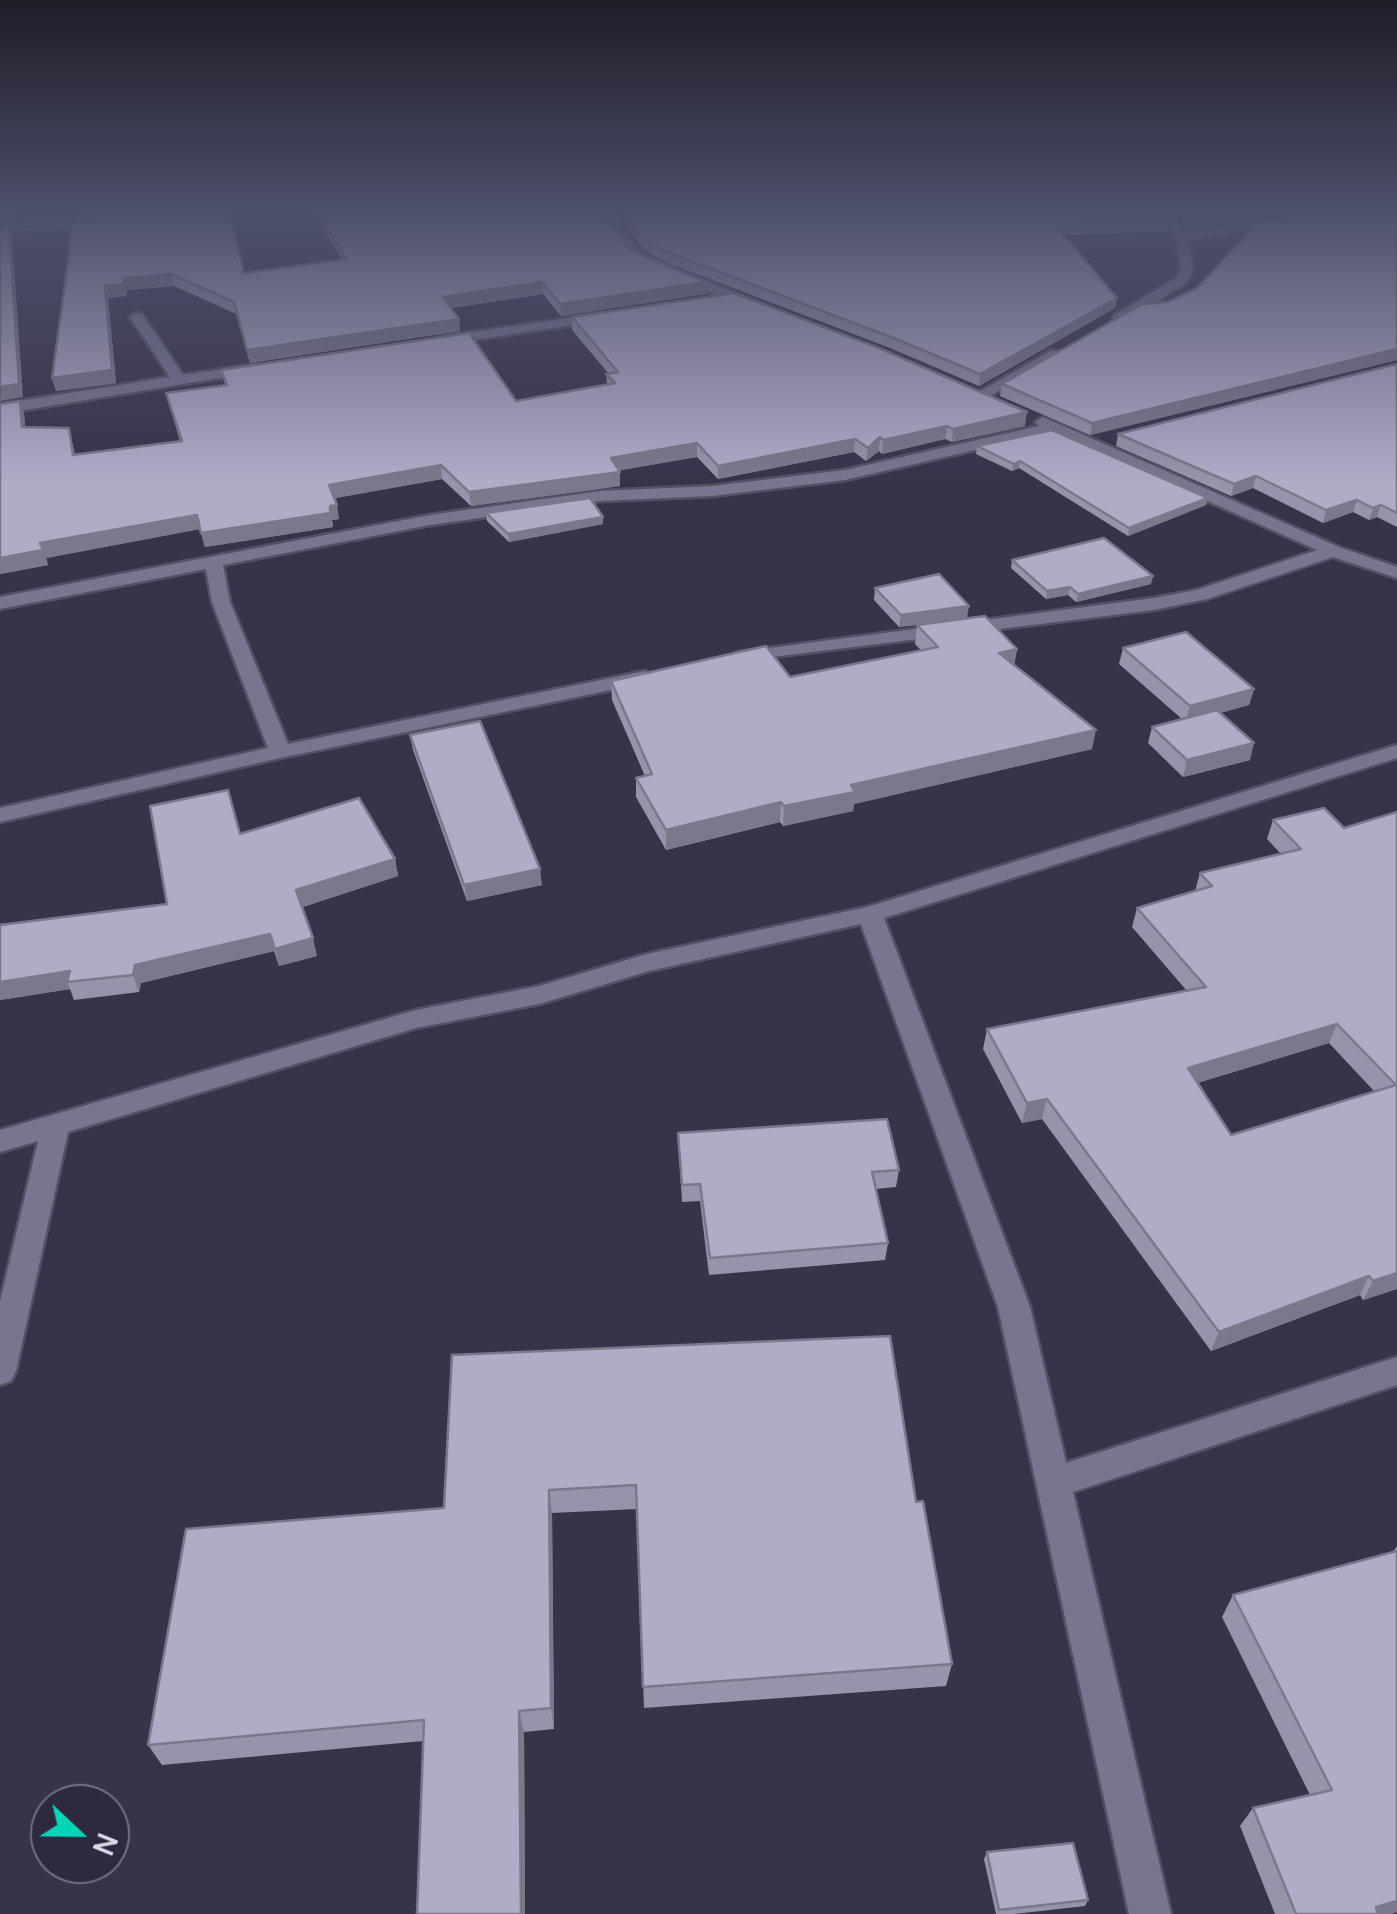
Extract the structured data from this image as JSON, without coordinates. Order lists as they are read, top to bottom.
{
  "north": "right"
}
